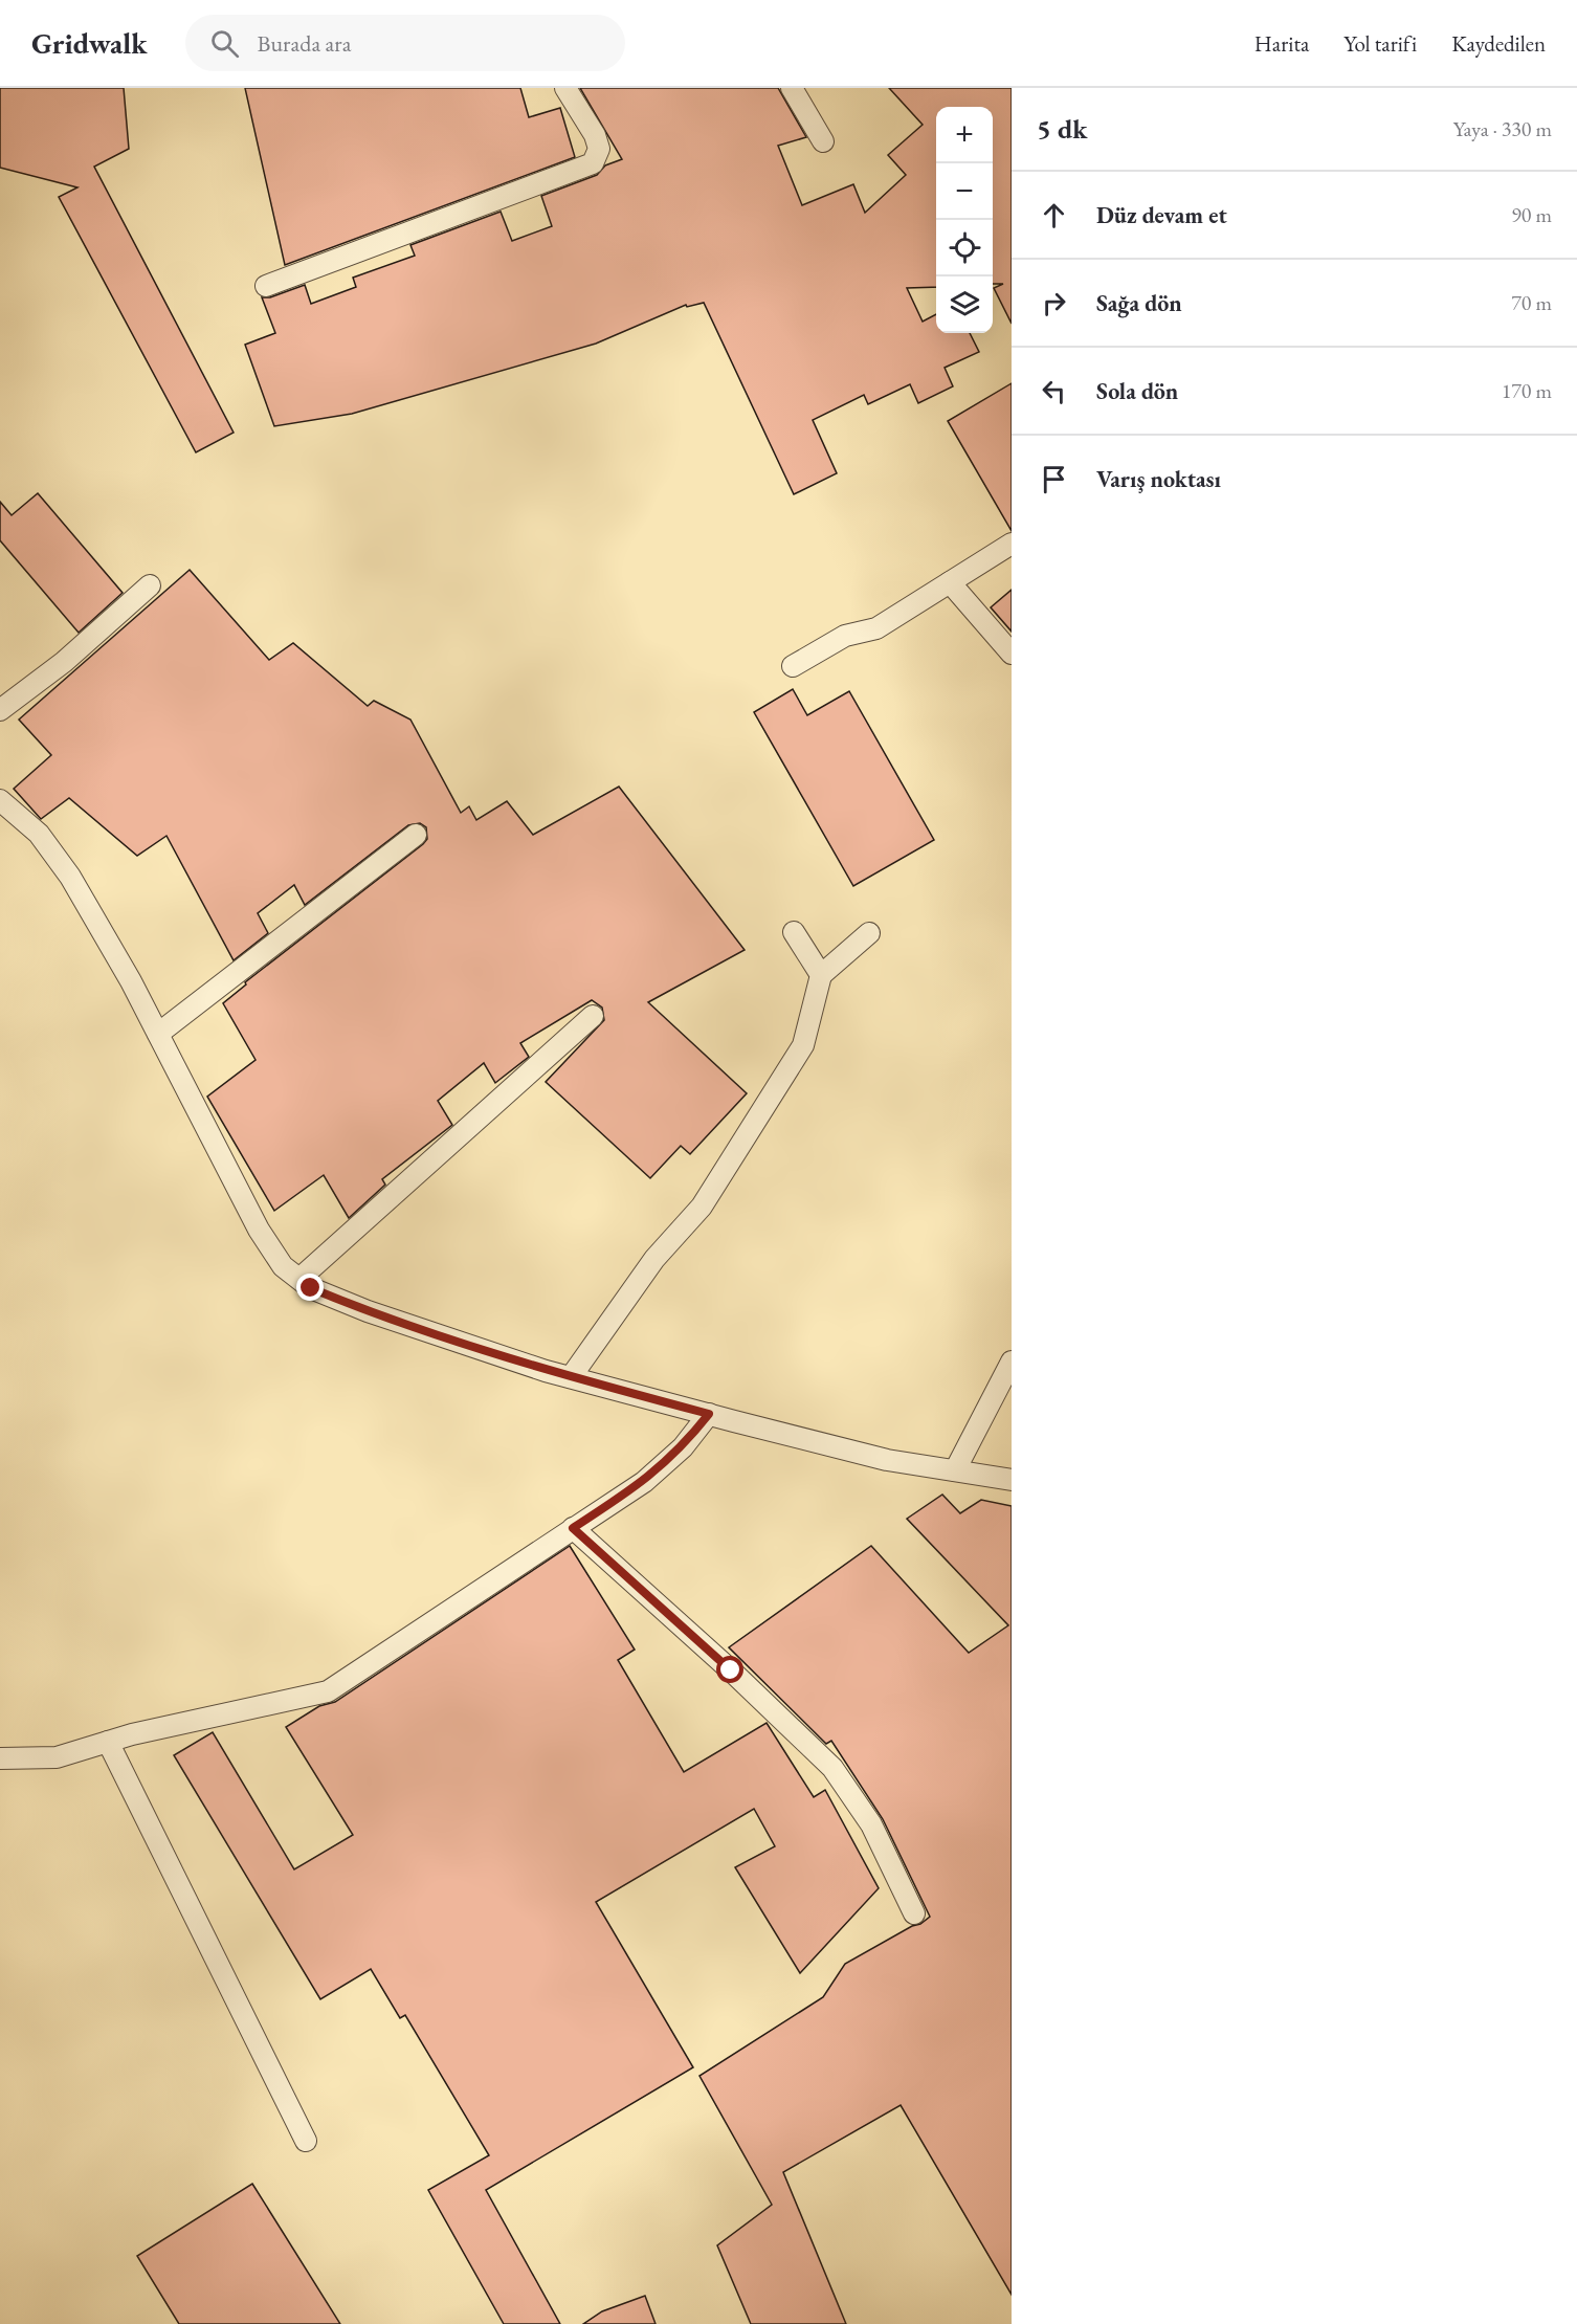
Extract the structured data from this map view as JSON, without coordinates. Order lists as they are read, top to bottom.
{
  "page": {
    "header": "Gridwalk",
    "search": "Burada ara",
    "nav": ["Harita", "Yol tarifi", "Kaydedilen"],
    "heading": ["5 dk", "Yaya · 330 m"],
    "map_buttons": ["+", "−"],
    "list": [
      ["Düz devam et", "90 m"],
      ["Sağa dön", "70 m"],
      ["Sola dön", "170 m"],
      "Varış noktası"
    ]
  }
}
